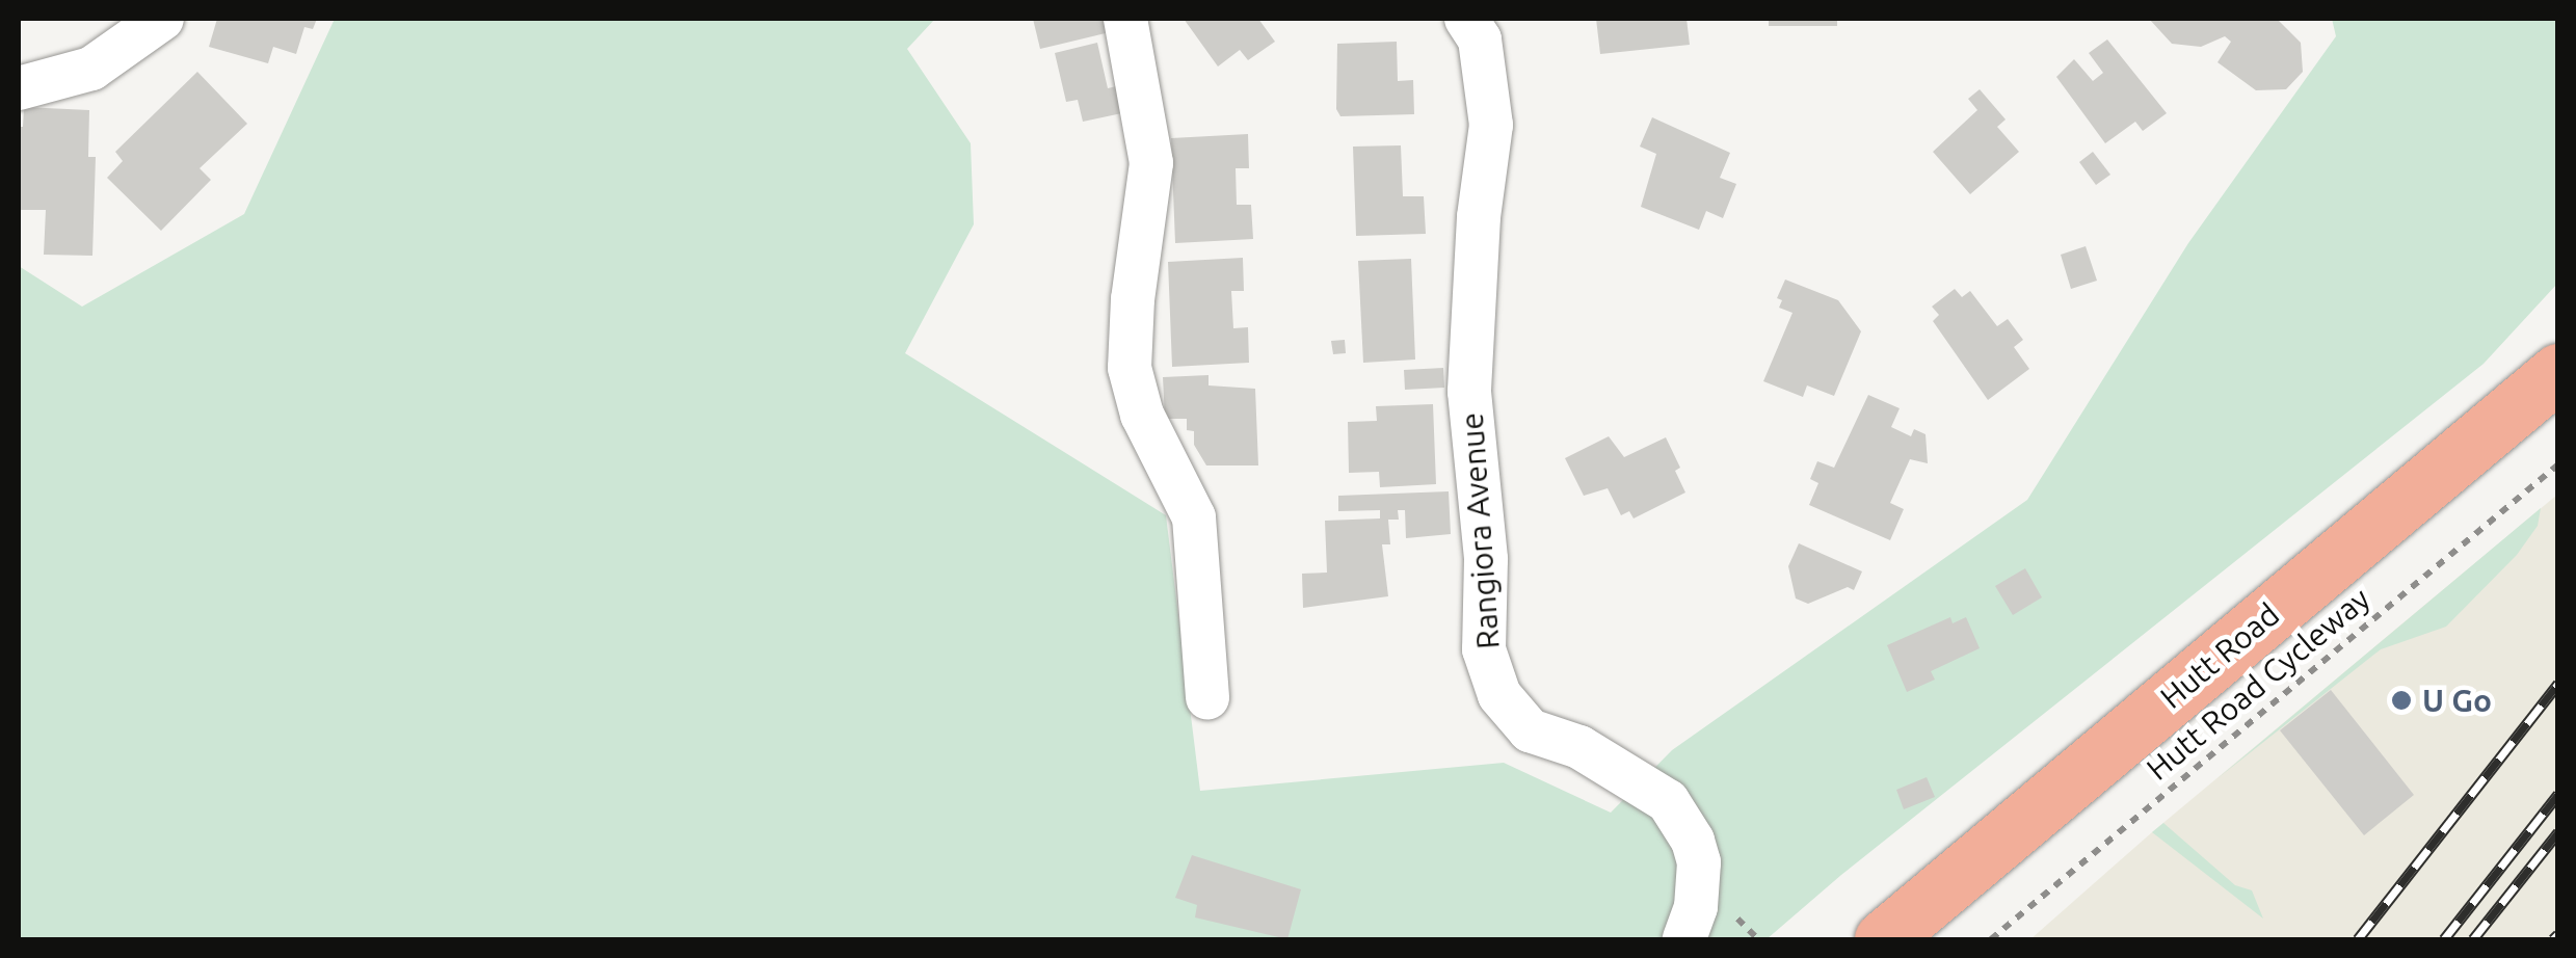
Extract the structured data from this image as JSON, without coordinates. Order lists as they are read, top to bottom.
{
  "streets": {
    "main road": ["Hutt Road"],
    "street": ["Rangiora Avenue"],
    "path": ["Hutt Road Cycleway"]
  },
  "places": ["U Go"]
}
